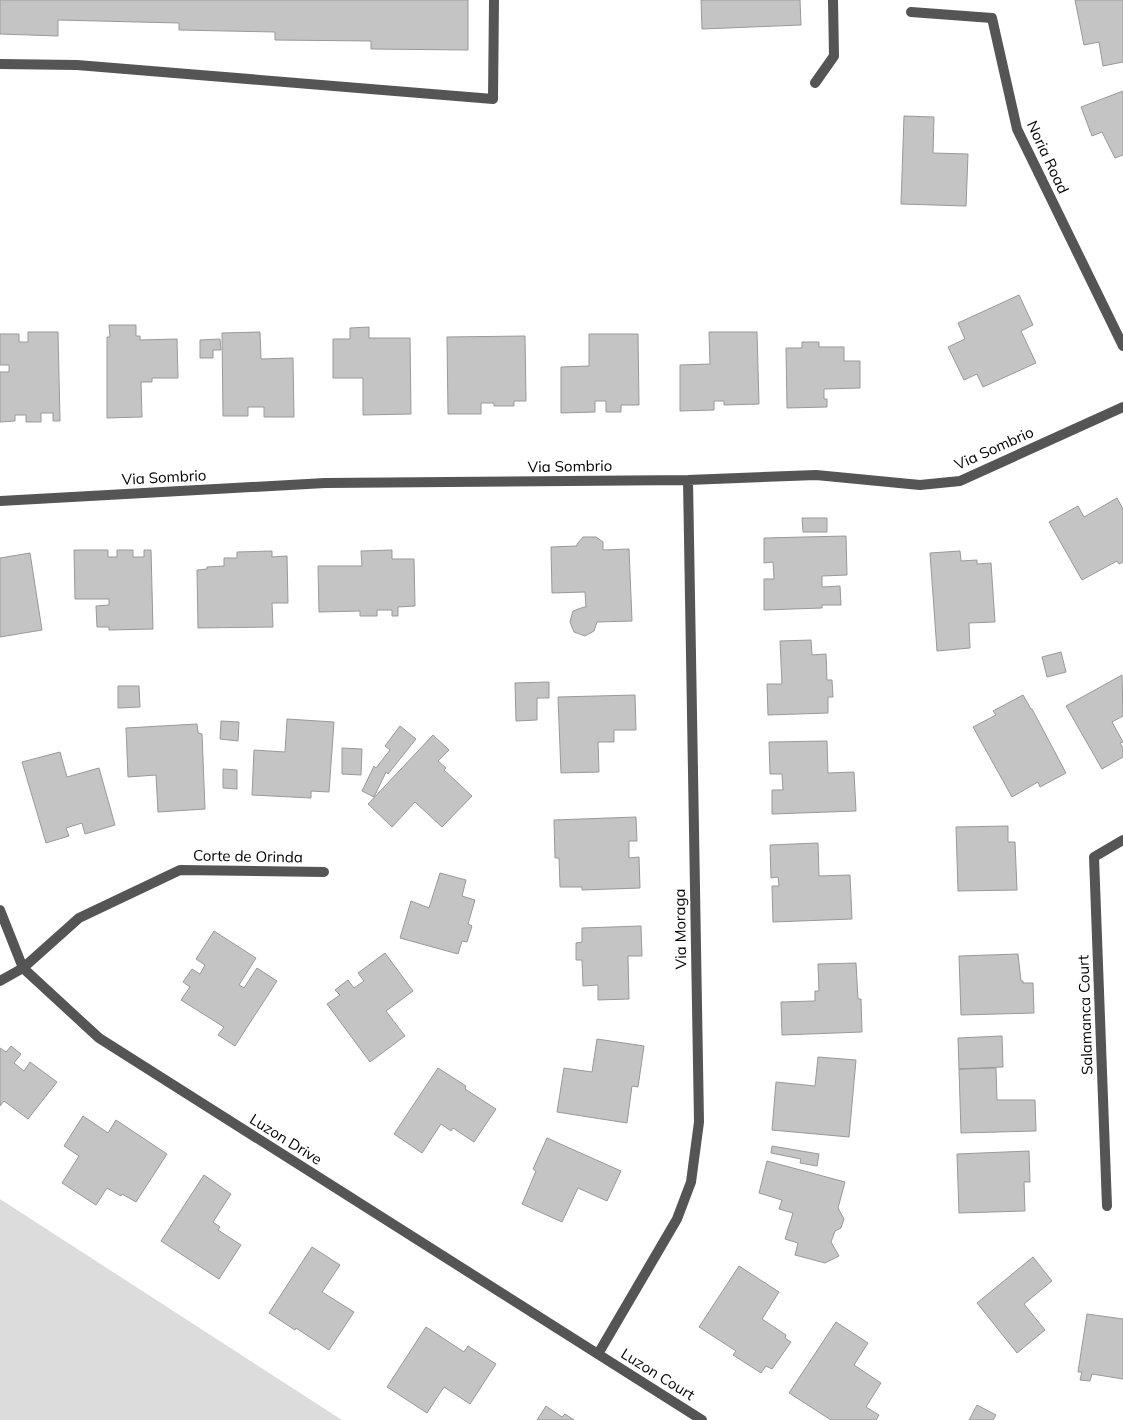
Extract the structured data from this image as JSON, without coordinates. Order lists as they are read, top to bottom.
{
  "streets": {
    "street": [
      "Noria Road",
      "Via Sombrio",
      "Corte de Orinda",
      "Via Moraga",
      "Salamanca Court",
      "Luzon Drive",
      "Luzon Court"
    ]
  },
  "crossings": [
    ["Via Sombrio", "Via Moraga"],
    ["Corte de Orinda", "Luzon Drive"],
    ["Via Moraga", "Luzon Drive"],
    ["Via Moraga", "Luzon Court"],
    ["Luzon Drive", "Luzon Court"]
  ]
}
